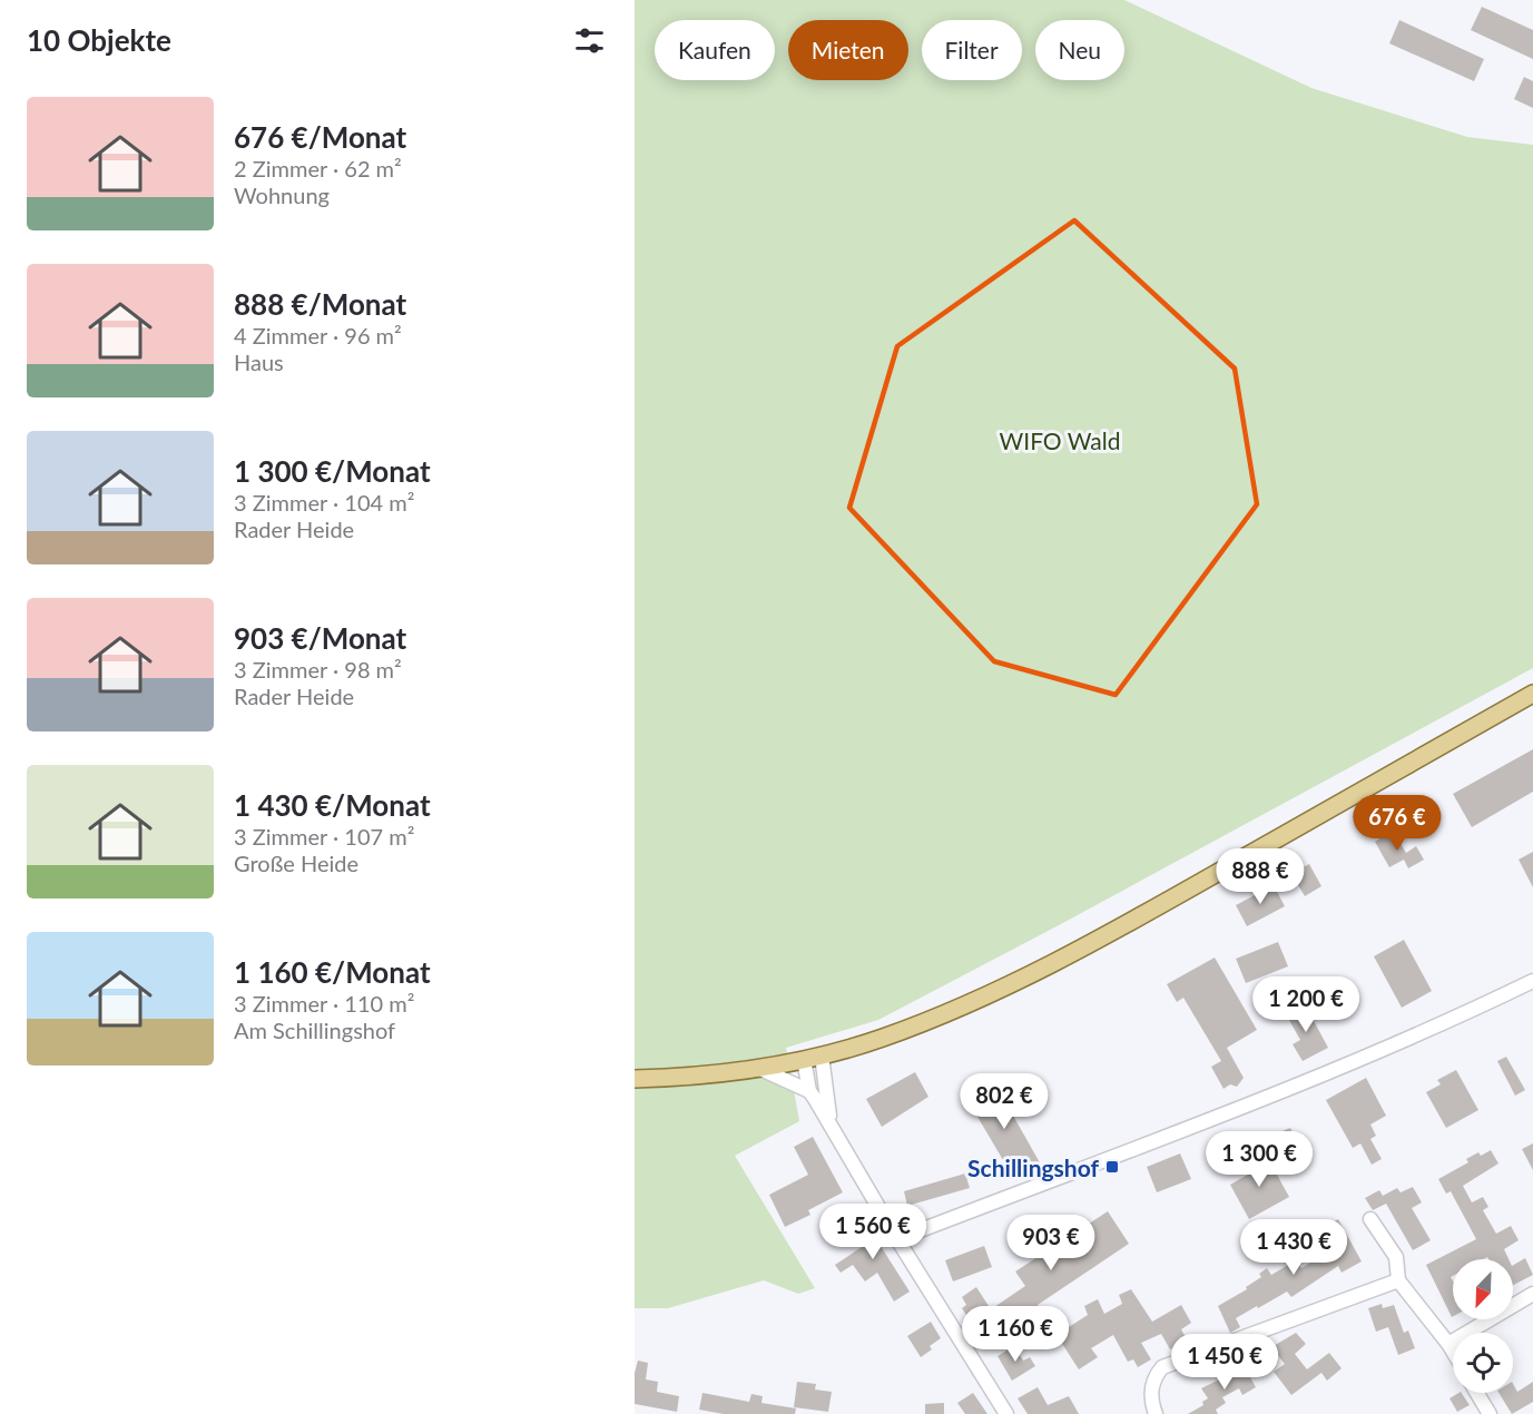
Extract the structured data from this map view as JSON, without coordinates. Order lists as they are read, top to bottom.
{
  "parks": ["WIFO Wald"],
  "places": {
    "transit": ["Schillingshof"]
  },
  "north": "bottom left",
  "page": {
    "heading": "10 Objekte",
    "chip": [
      "Kaufen",
      "Mieten",
      "Filter",
      "Neu"
    ],
    "list": [
      {
        "name": "676 €/Monat",
        "note": "2 Zimmer · 62 m² · Wohnung"
      },
      {
        "name": "888 €/Monat",
        "note": "4 Zimmer · 96 m² · Haus"
      },
      {
        "name": "1 300 €/Monat",
        "note": "3 Zimmer · 104 m² · Rader Heide"
      },
      {
        "name": "903 €/Monat",
        "note": "3 Zimmer · 98 m² · Rader Heide"
      },
      {
        "name": "1 430 €/Monat",
        "note": "3 Zimmer · 107 m² · Große Heide"
      },
      {
        "name": "1 160 €/Monat",
        "note": "3 Zimmer · 110 m² · Am Schillingshof"
      }
    ],
    "price": [
      "676 €",
      "888 €",
      "1 200 €",
      "802 €",
      "1 300 €",
      "1 560 €",
      "903 €",
      "1 430 €",
      "1 160 €",
      "1 450 €"
    ]
  }
}
